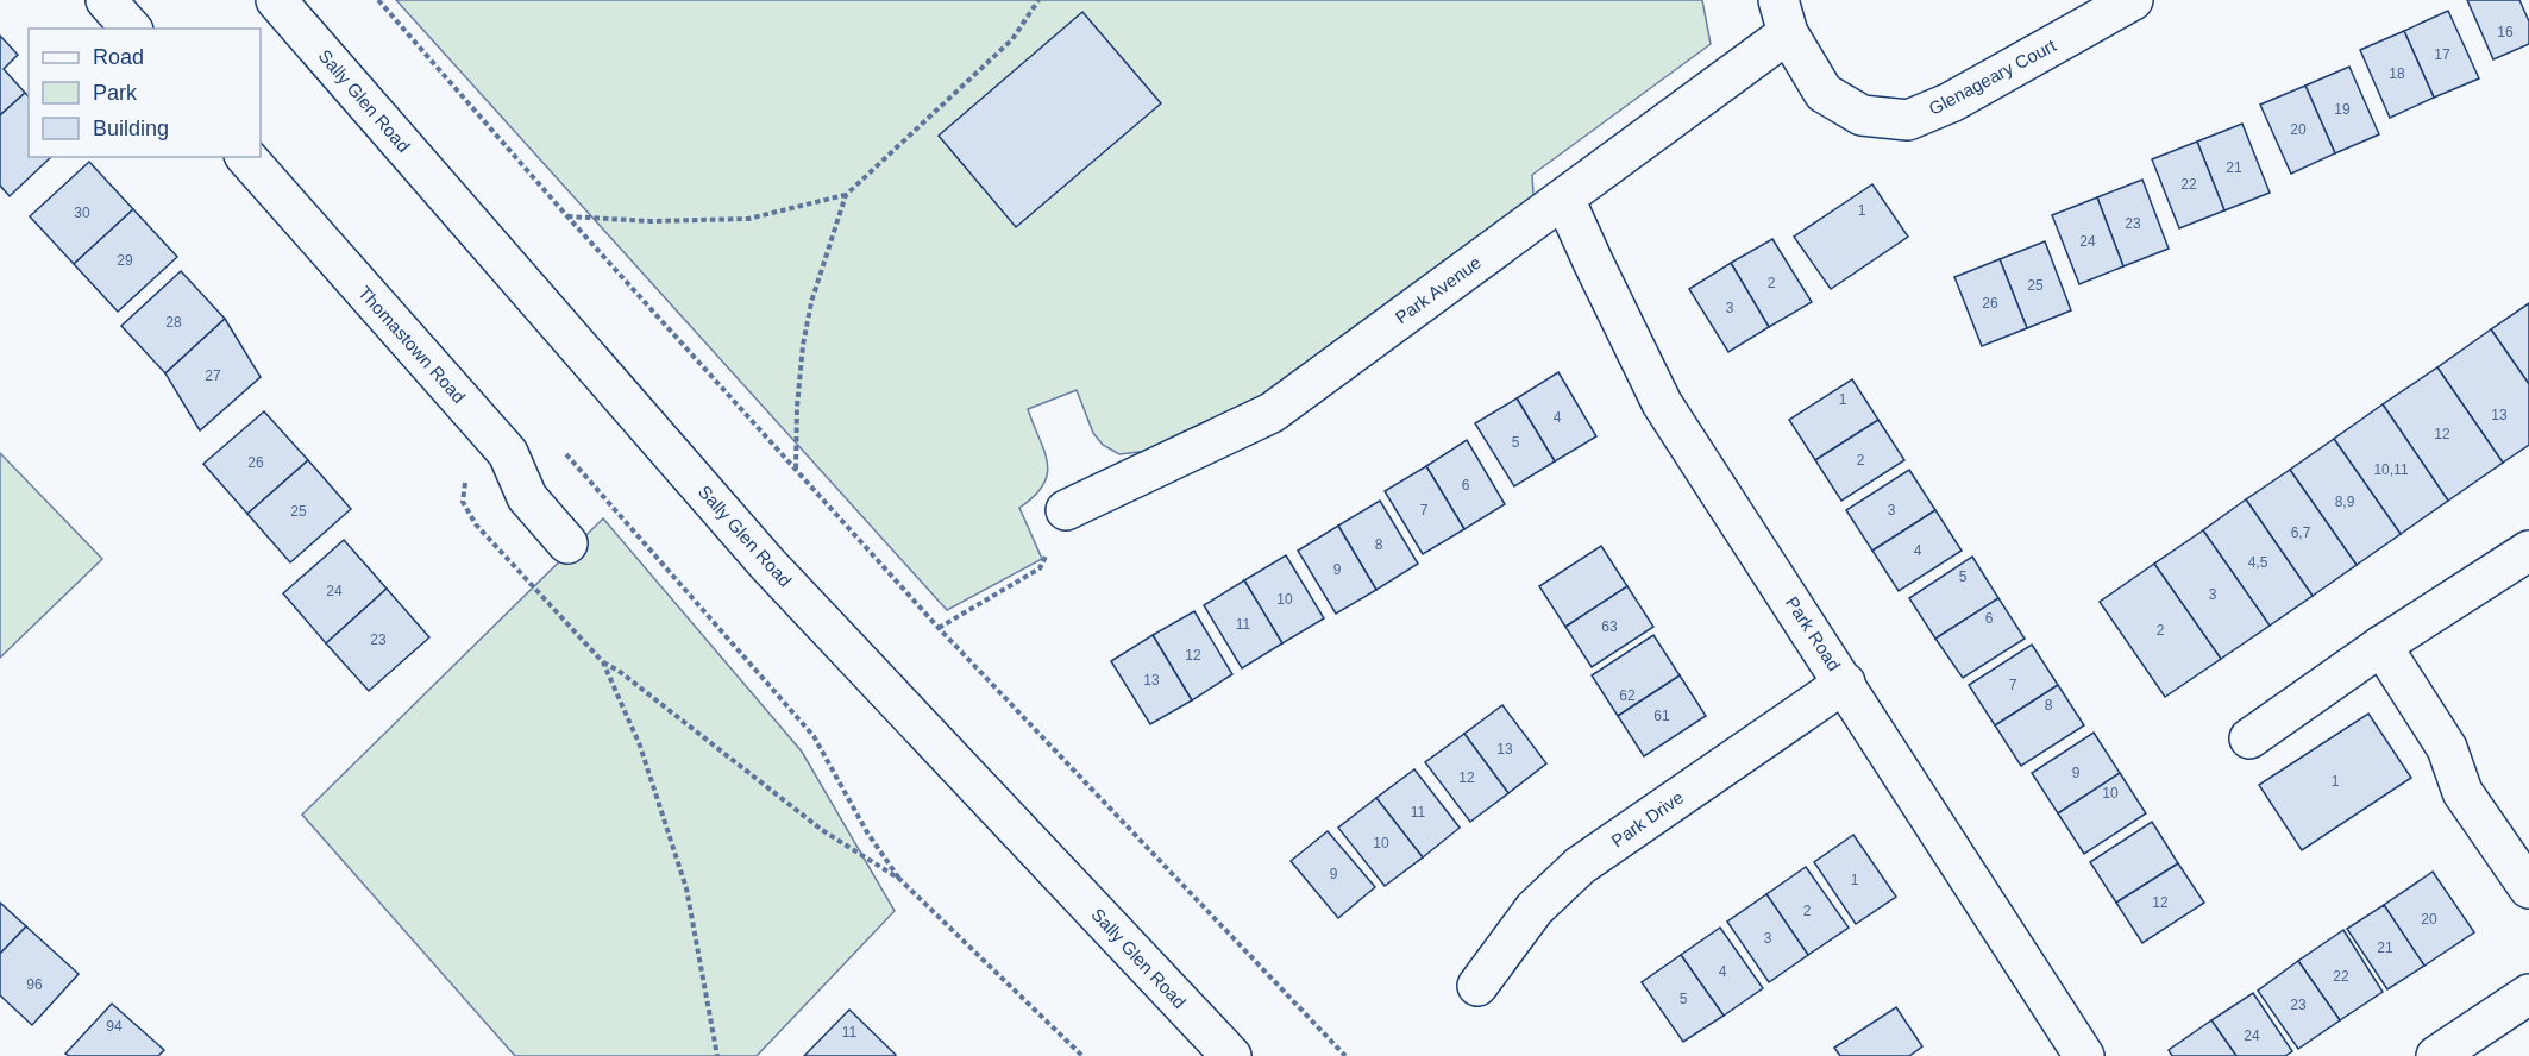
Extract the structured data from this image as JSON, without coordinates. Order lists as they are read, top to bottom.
{
  "streets": {
    "street": [
      "Glenageary Court",
      "Sally Glen Road",
      "Park Avenue",
      "Thomastown Road",
      "Park Road",
      "Park Drive"
    ]
  },
  "crossings": [
    ["Glenageary Court", "Park Avenue"],
    ["Park Avenue", "Park Road"],
    ["Park Road", "Park Drive"]
  ],
  "house_numbers": [
    "16",
    "17",
    "18",
    "19",
    "20",
    "21",
    "22",
    "1",
    "30",
    "23",
    "24",
    "29",
    "2",
    "25",
    "26",
    "3",
    "28",
    "27",
    "1",
    "13",
    "4",
    "12",
    "5",
    "2",
    "26",
    "10,11",
    "6",
    "8,9",
    "7",
    "3",
    "25",
    "6,7",
    "8",
    "4",
    "4,5",
    "9",
    "5",
    "24",
    "3",
    "10",
    "6",
    "11",
    "63",
    "2",
    "23",
    "12",
    "13",
    "7",
    "62",
    "8",
    "61",
    "13",
    "9",
    "12",
    "1",
    "10",
    "11",
    "10",
    "9",
    "1",
    "12",
    "2",
    "20",
    "3",
    "21",
    "4",
    "22",
    "96",
    "5",
    "23",
    "94",
    "11",
    "24"
  ],
  "legend": ["Road", "Park", "Building"]
}
